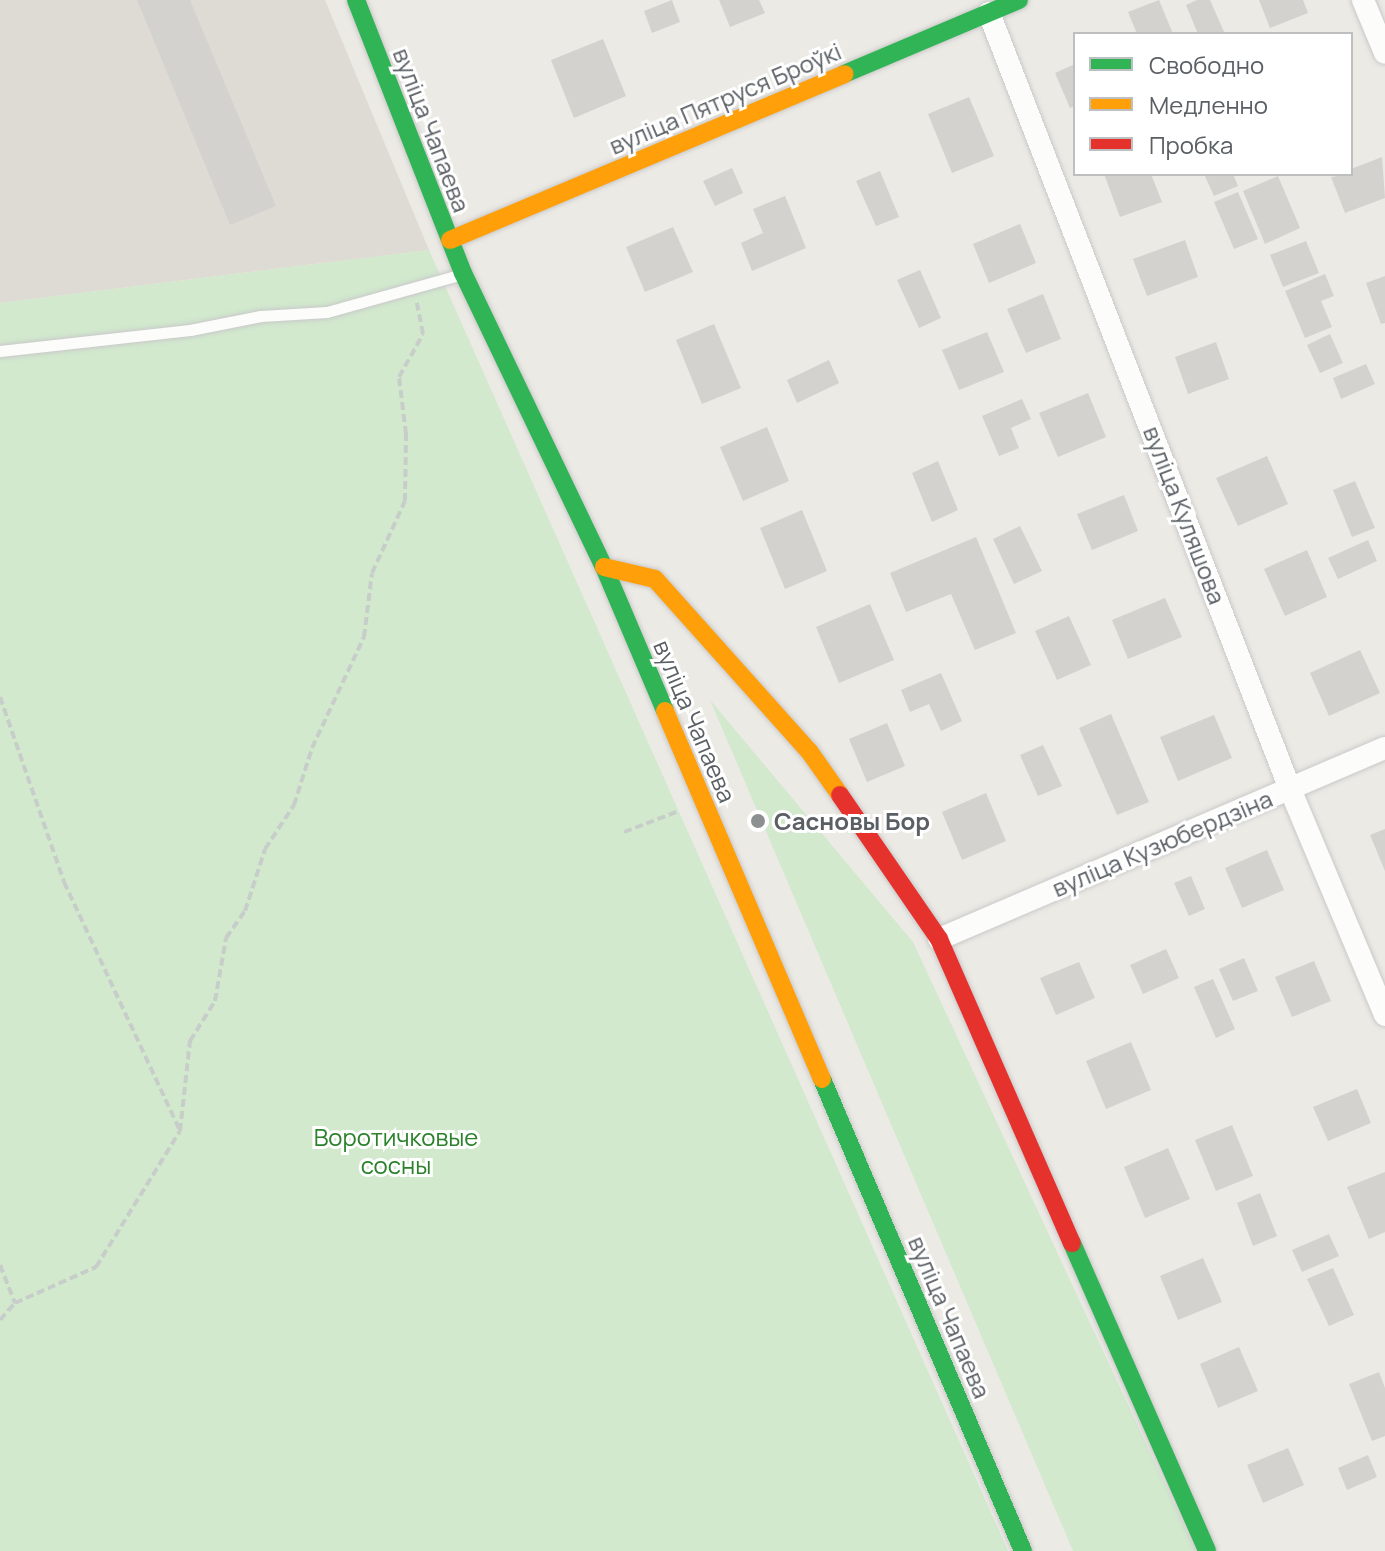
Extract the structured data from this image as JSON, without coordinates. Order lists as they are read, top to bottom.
{
  "streets": {
    "street": [
      "вуліца Пятруся Броўкі",
      "вуліца Чапаева",
      "вуліца Куляшова",
      "вуліца Кузюбердзіна"
    ]
  },
  "crossings": [
    ["вуліца Пятруся Броўкі", "вуліца Чапаева"],
    ["вуліца Пятруся Броўкі", "вуліца Куляшова"],
    ["вуліца Куляшова", "вуліца Кузюбердзіна"]
  ],
  "parks": ["Воротичковые сосны"],
  "places": ["Сасновы Бор"],
  "legend": ["Свободно", "Медленно", "Пробка"]
}
